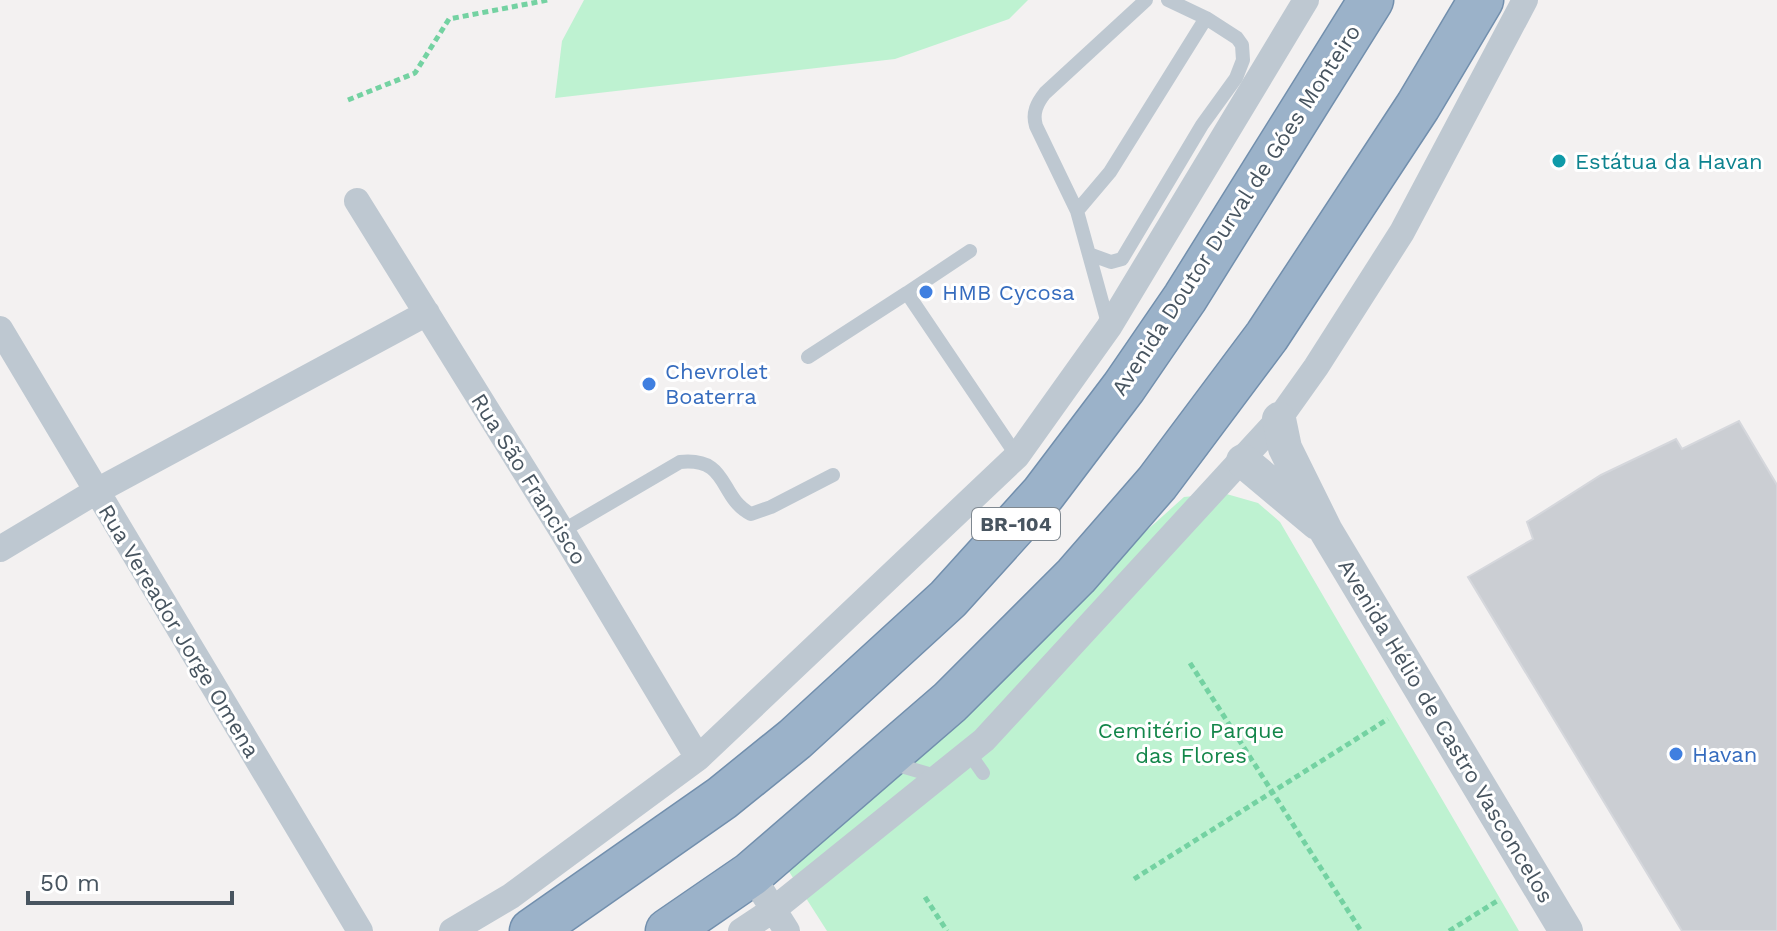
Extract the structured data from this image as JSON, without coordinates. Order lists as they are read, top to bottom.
{
  "streets": {
    "highway": ["Avenida Doutor Durval de Góes Monteiro", "BR-104"],
    "street": ["Rua São Francisco", "Rua Vereador Jorge Omena", "Avenida Hélio de Castro Vasconcelos"]
  },
  "parks": ["Cemitério Parque das Flores"],
  "places": [
    "Estátua da Havan",
    "HMB Cycosa",
    "Chevrolet Boaterra",
    "Havan"
  ],
  "scale_bar": "50 m"
}
